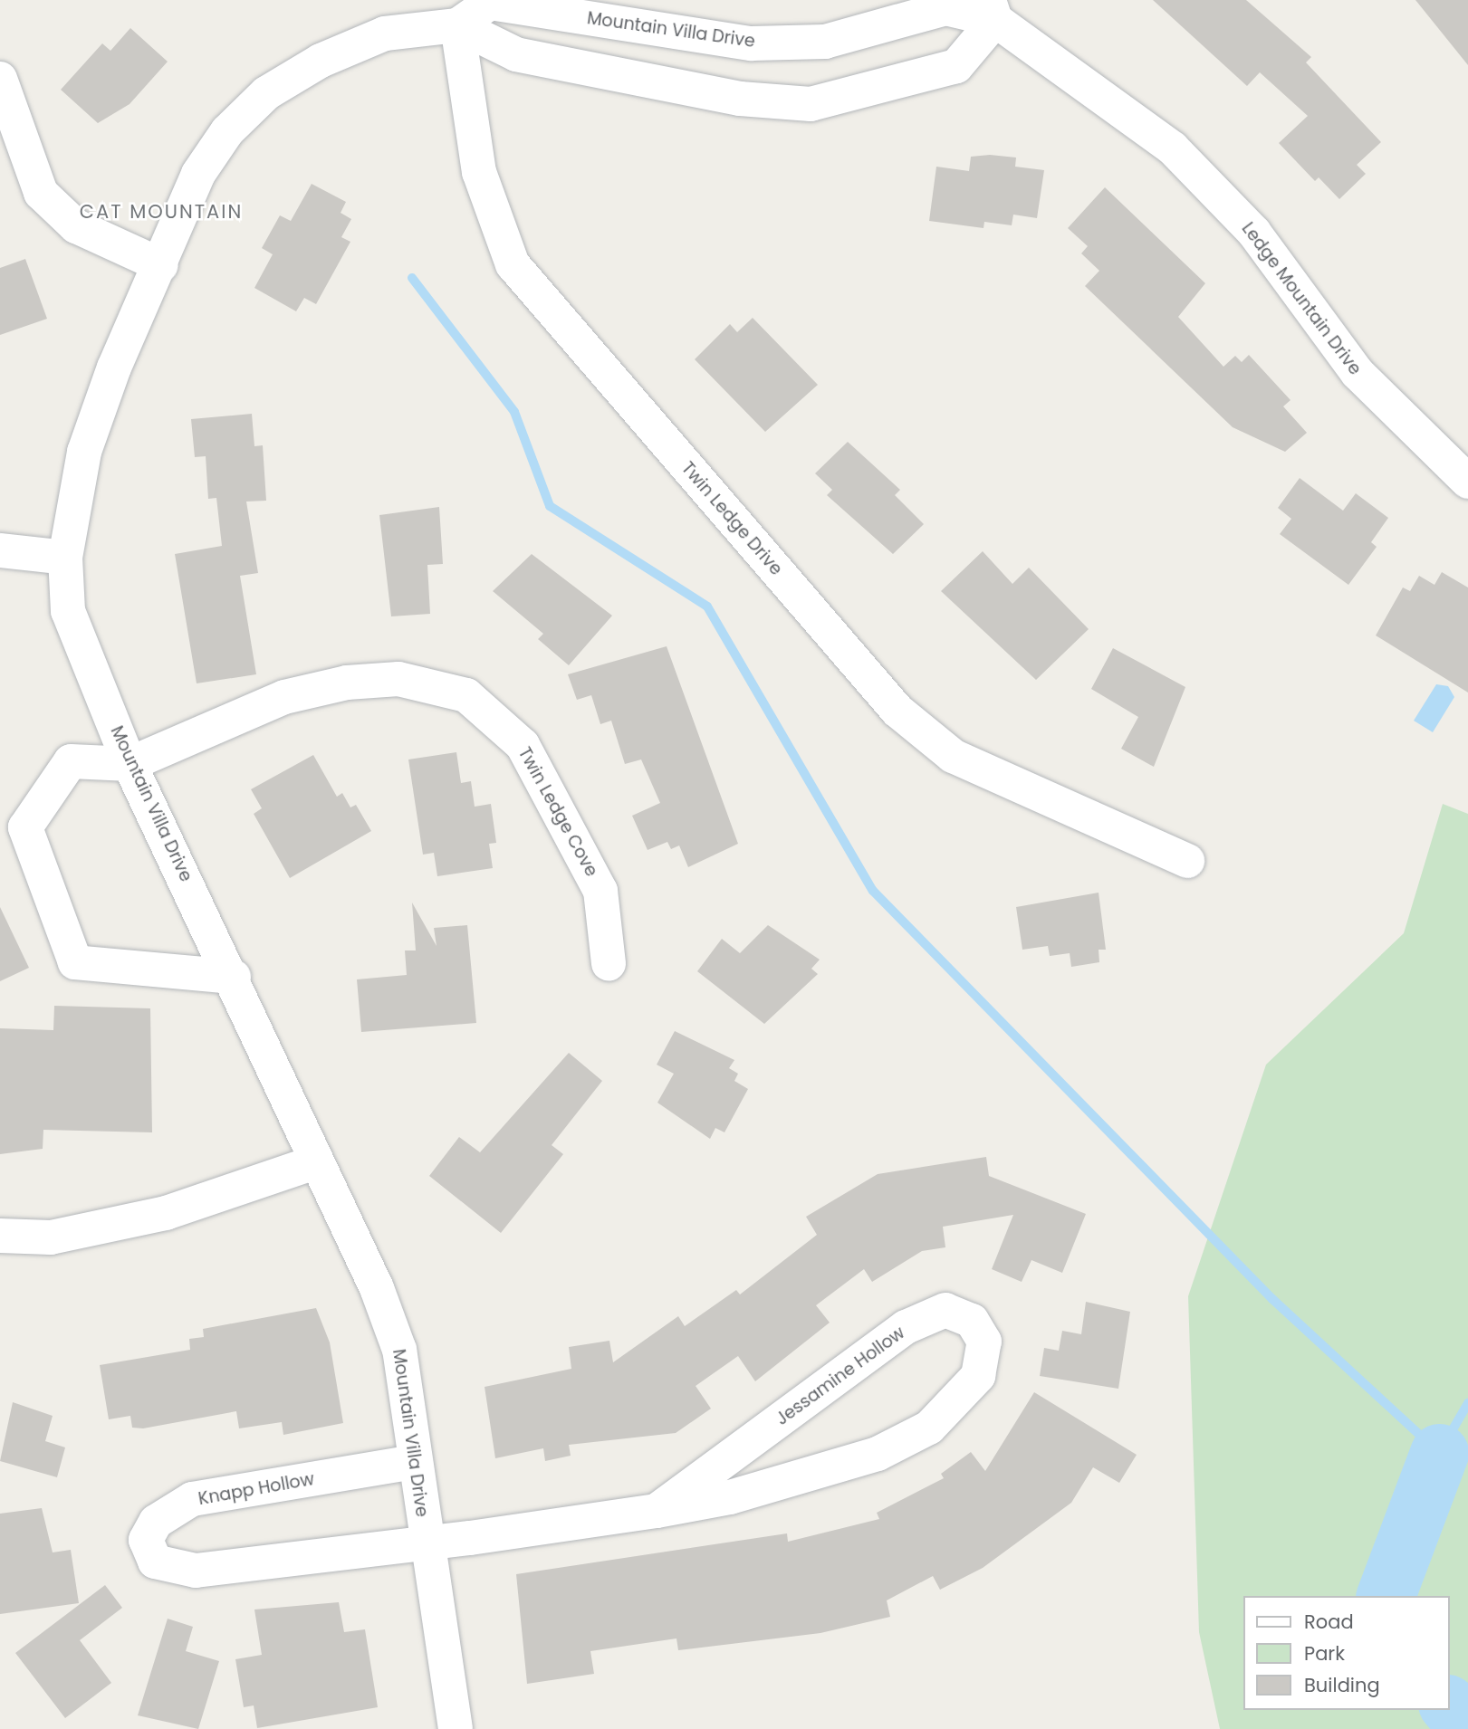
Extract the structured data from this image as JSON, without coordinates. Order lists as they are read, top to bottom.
{
  "streets": {
    "street": [
      "Mountain Villa Drive",
      "Ledge Mountain Drive",
      "Twin Ledge Drive",
      "Twin Ledge Cove",
      "Jessamine Hollow",
      "Knapp Hollow"
    ]
  },
  "crossings": [
    ["Mountain Villa Drive", "Ledge Mountain Drive"],
    ["Mountain Villa Drive", "Twin Ledge Drive"],
    ["Mountain Villa Drive", "Twin Ledge Cove"],
    ["Mountain Villa Drive", "Jessamine Hollow"],
    ["Mountain Villa Drive", "Knapp Hollow"],
    ["Jessamine Hollow", "Knapp Hollow"]
  ],
  "districts": ["CAT MOUNTAIN"],
  "legend": ["Road", "Park", "Building"]
}
